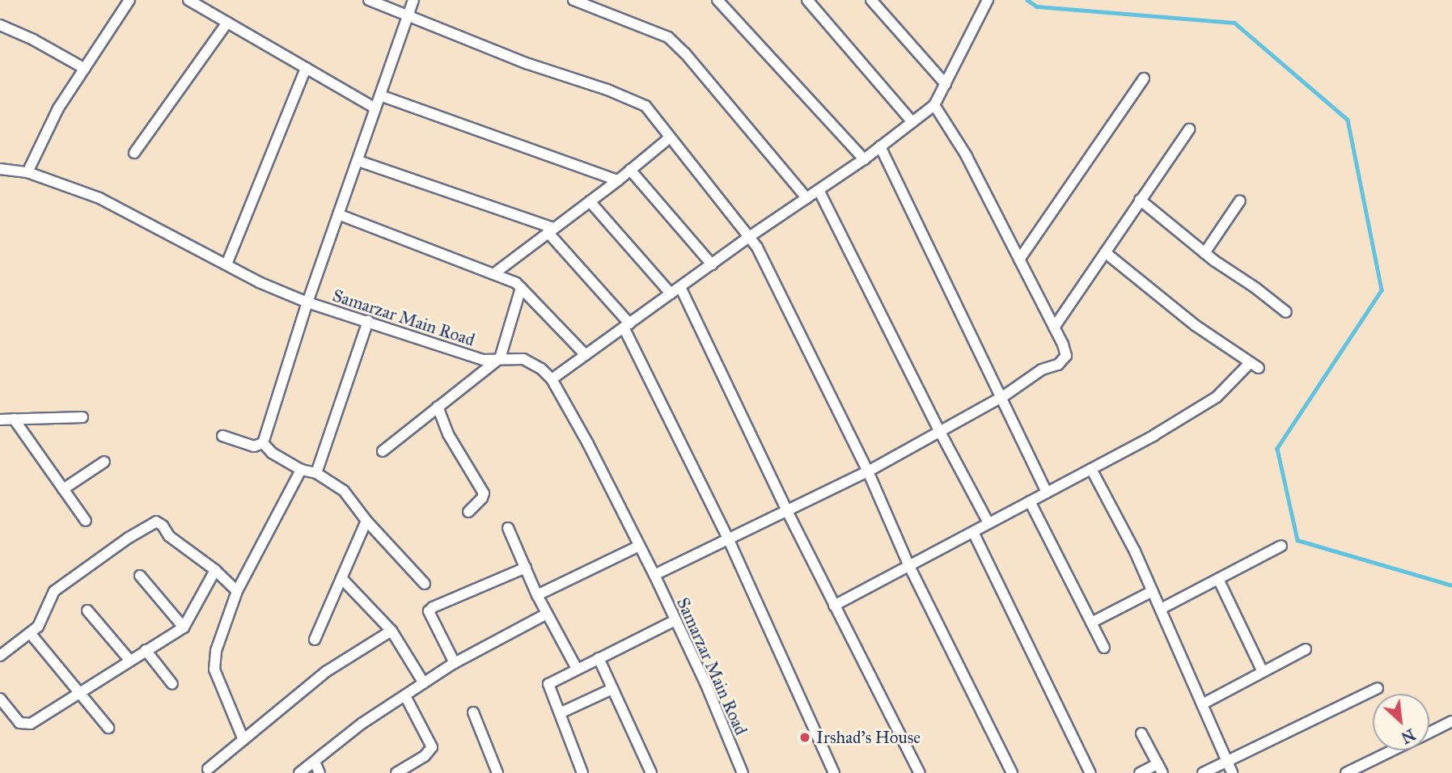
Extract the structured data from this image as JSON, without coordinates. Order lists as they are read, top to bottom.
{
  "streets": {
    "street": ["Samarzar Main Road"]
  },
  "places": ["Irshad's House"],
  "north": "bottom right"
}
